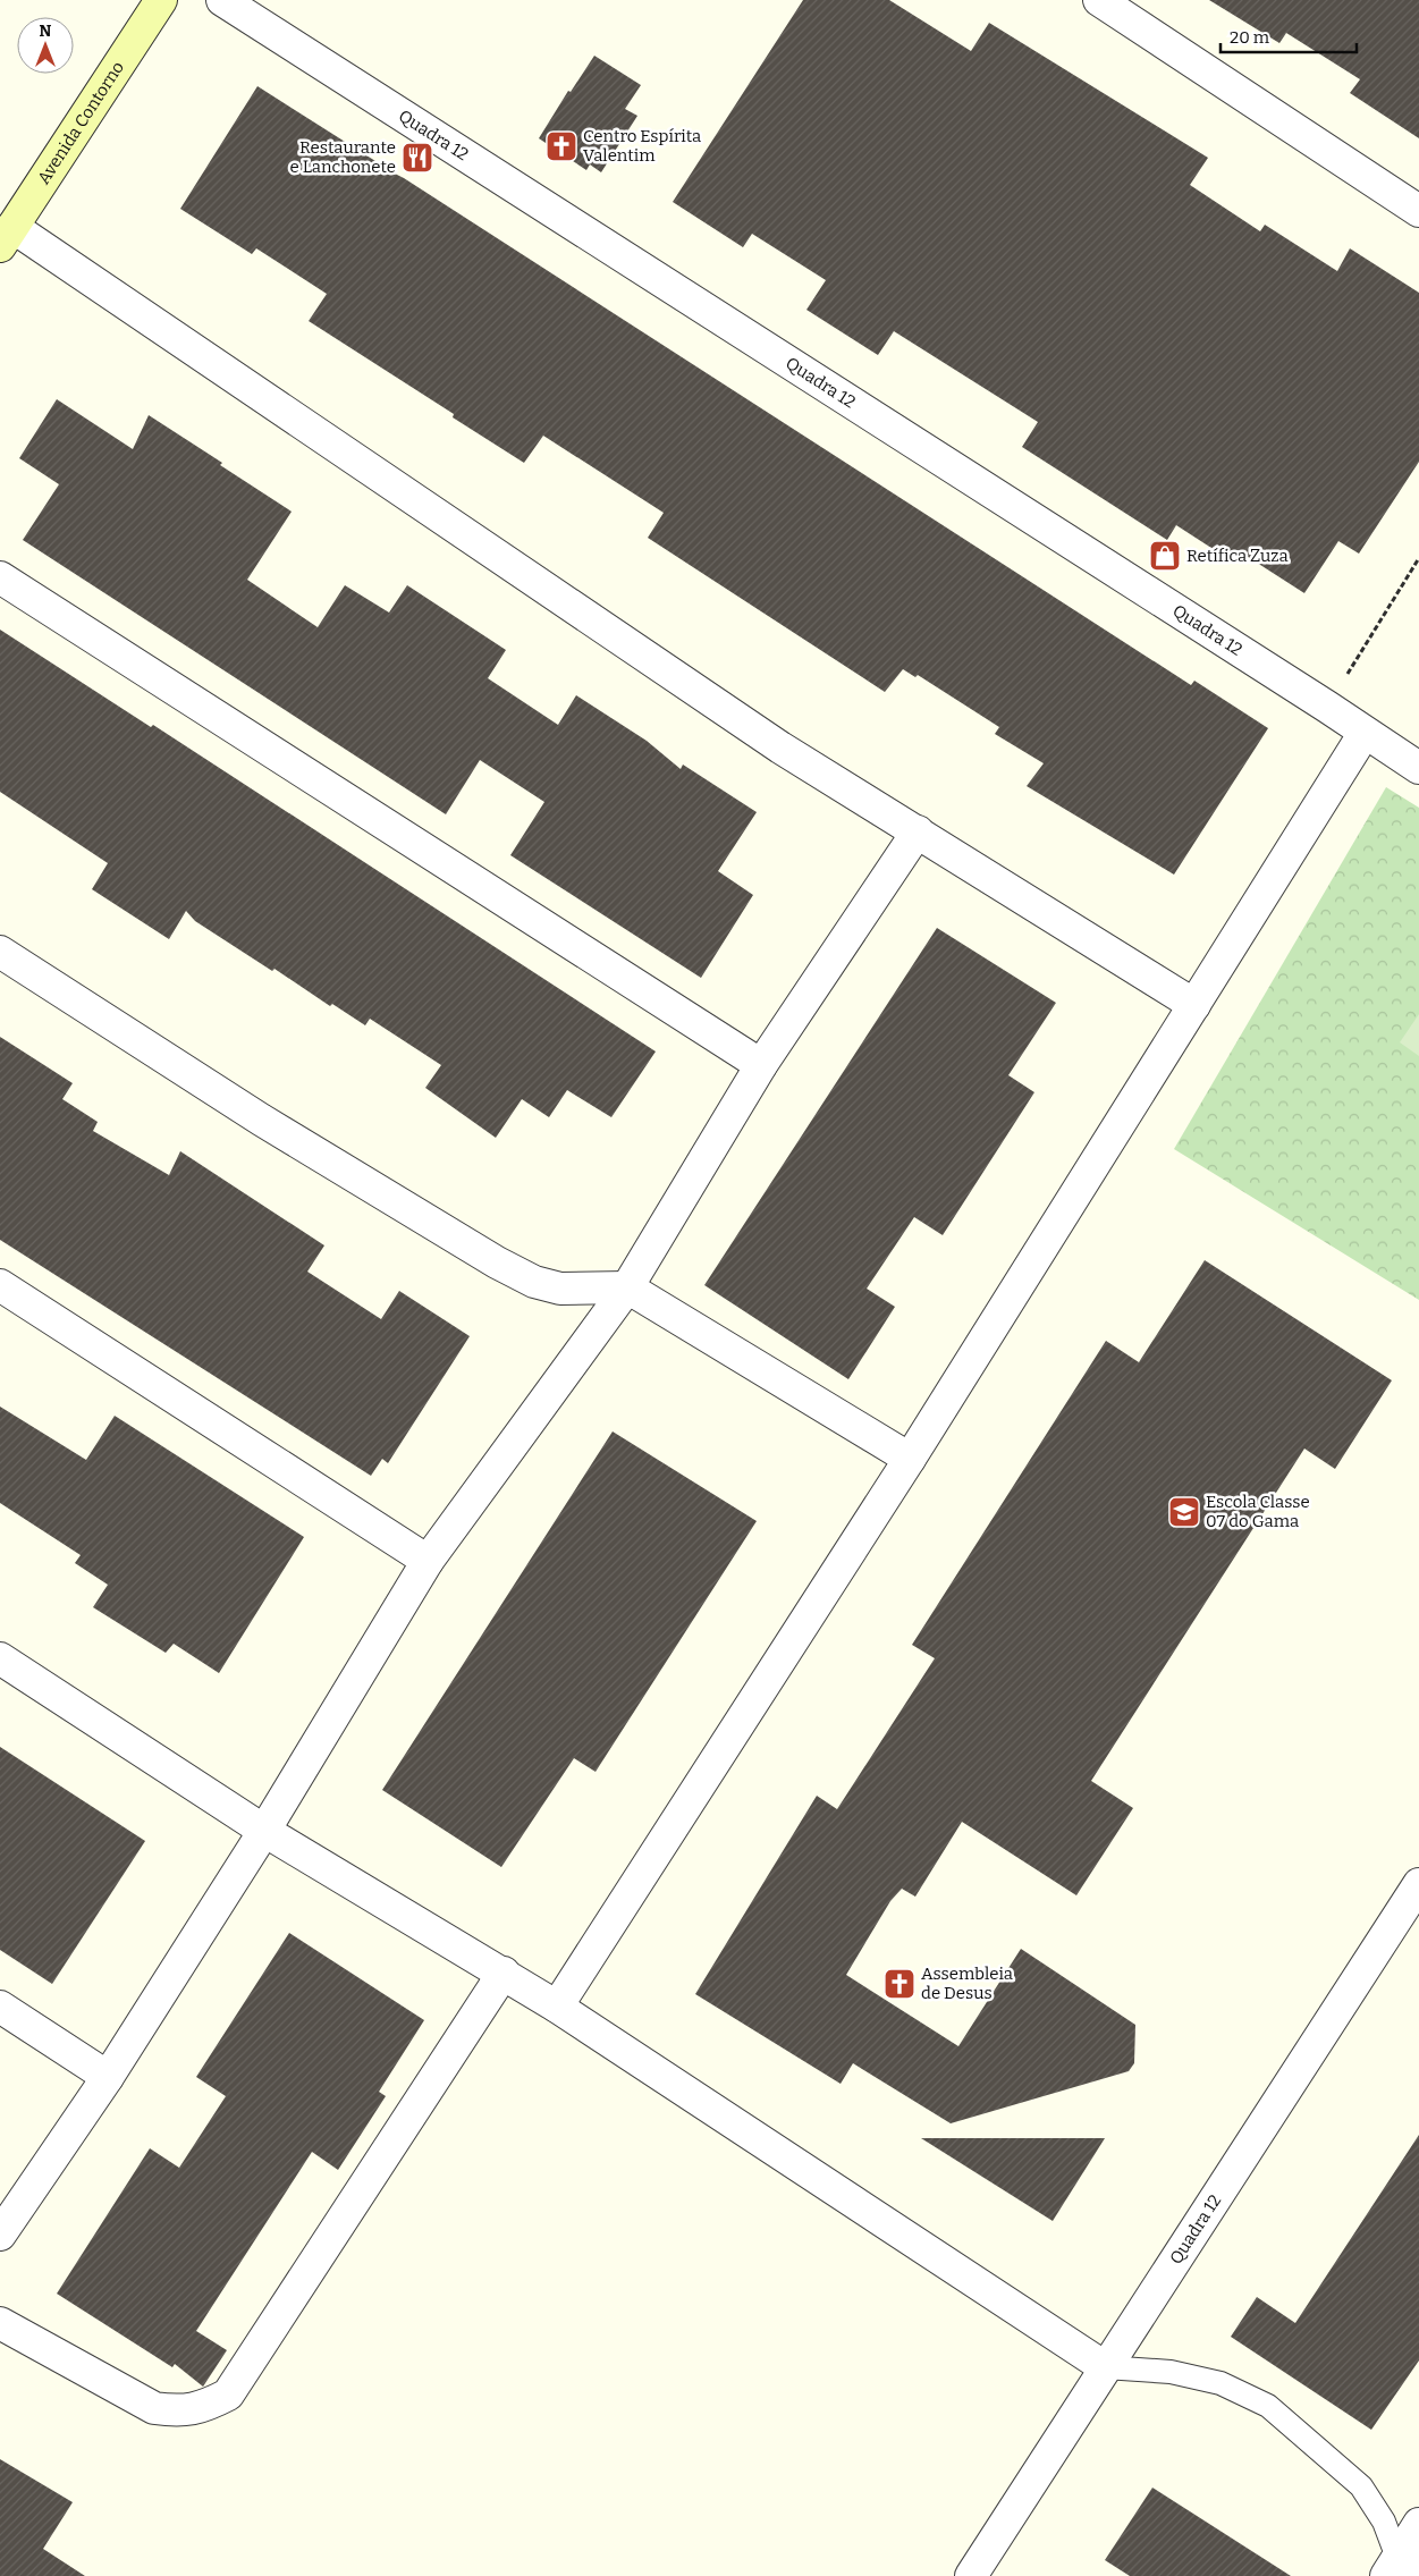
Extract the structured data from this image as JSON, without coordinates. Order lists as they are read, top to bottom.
{
  "streets": {
    "street": ["Avenida Contorno", "Quadra 12"]
  },
  "places": {
    "church": ["Centro Espírita Valentim", "Assembleia de Desus"],
    "restaurant": ["Restaurante e Lanchonete"],
    "shop": ["Retífica Zuza"],
    "school or university": ["Escola Classe 07 do Gama"]
  },
  "scale_bar": "20 m",
  "north": "top"
}
